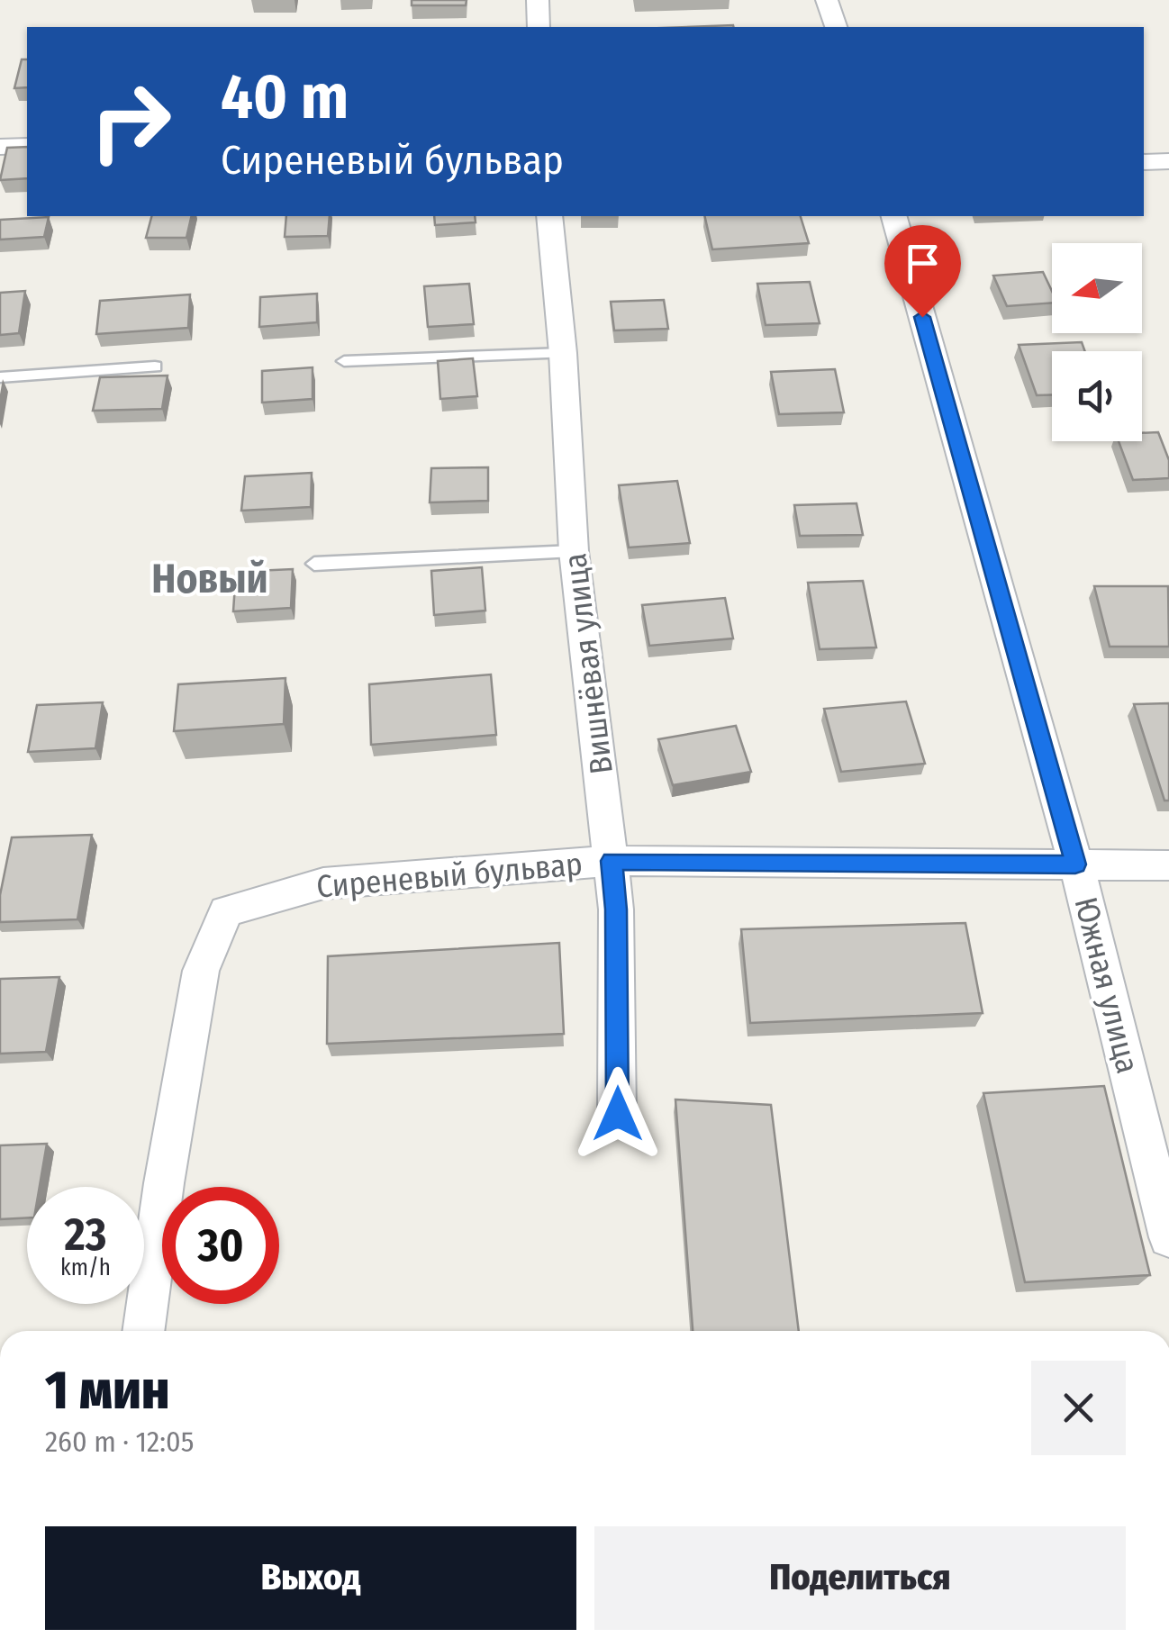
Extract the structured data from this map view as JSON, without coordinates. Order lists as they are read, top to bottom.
{
  "streets": {
    "street": ["Вишнёвая улица", "Сиреневый бульвар", "Южная улица"]
  },
  "crossings": [
    ["Вишнёвая улица", "Сиреневый бульвар"],
    ["Сиреневый бульвар", "Южная улица"]
  ],
  "districts": ["Новый"],
  "north": "left",
  "page": {
    "turn": ["40 m", "Сиреневый бульвар"],
    "speed": "23 km/h",
    "limit": "30",
    "heading": ["1 мин", "260 m · 12:05"],
    "buttons": ["Выход", "Поделиться"]
  }
}
